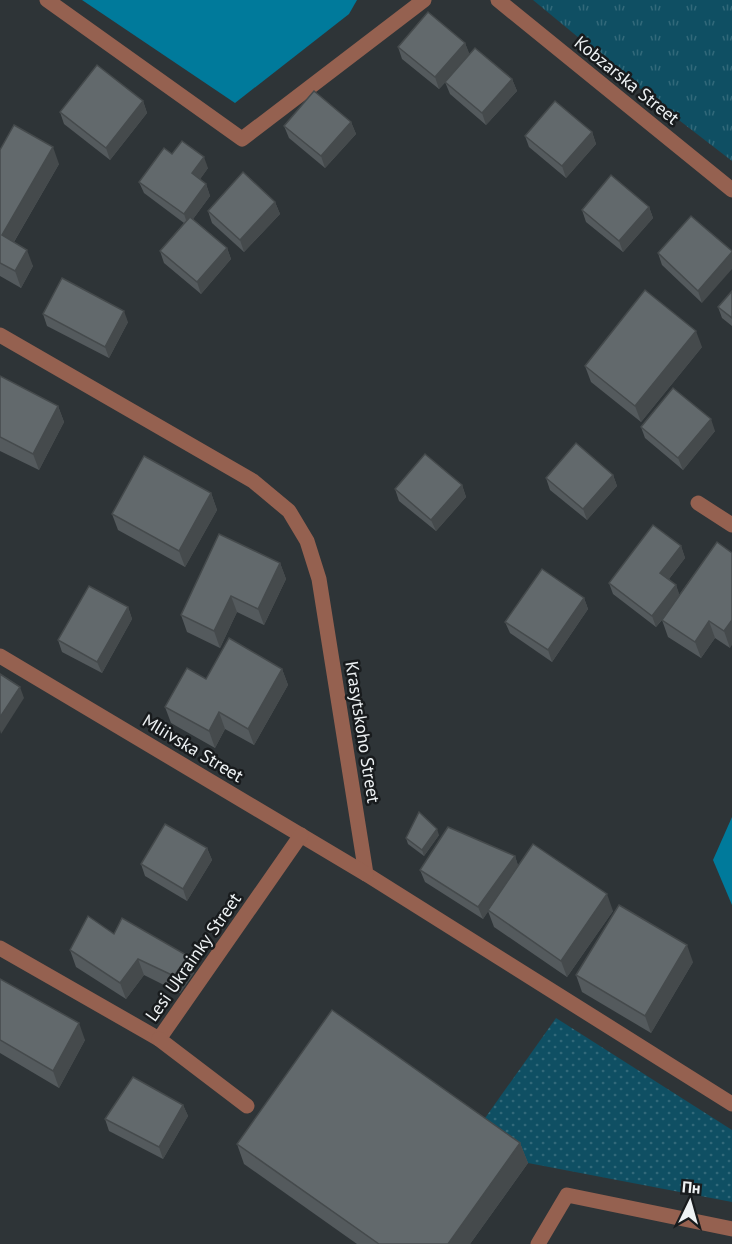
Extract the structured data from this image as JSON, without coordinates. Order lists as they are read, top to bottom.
{
  "streets": {
    "street": [
      "Kobzarska Street",
      "Krasytskoho Street",
      "Mliivska Street",
      "Lesi Ukrainky Street"
    ]
  },
  "crossings": [
    ["Krasytskoho Street", "Mliivska Street"],
    ["Mliivska Street", "Lesi Ukrainky Street"]
  ],
  "north": "top"
}
